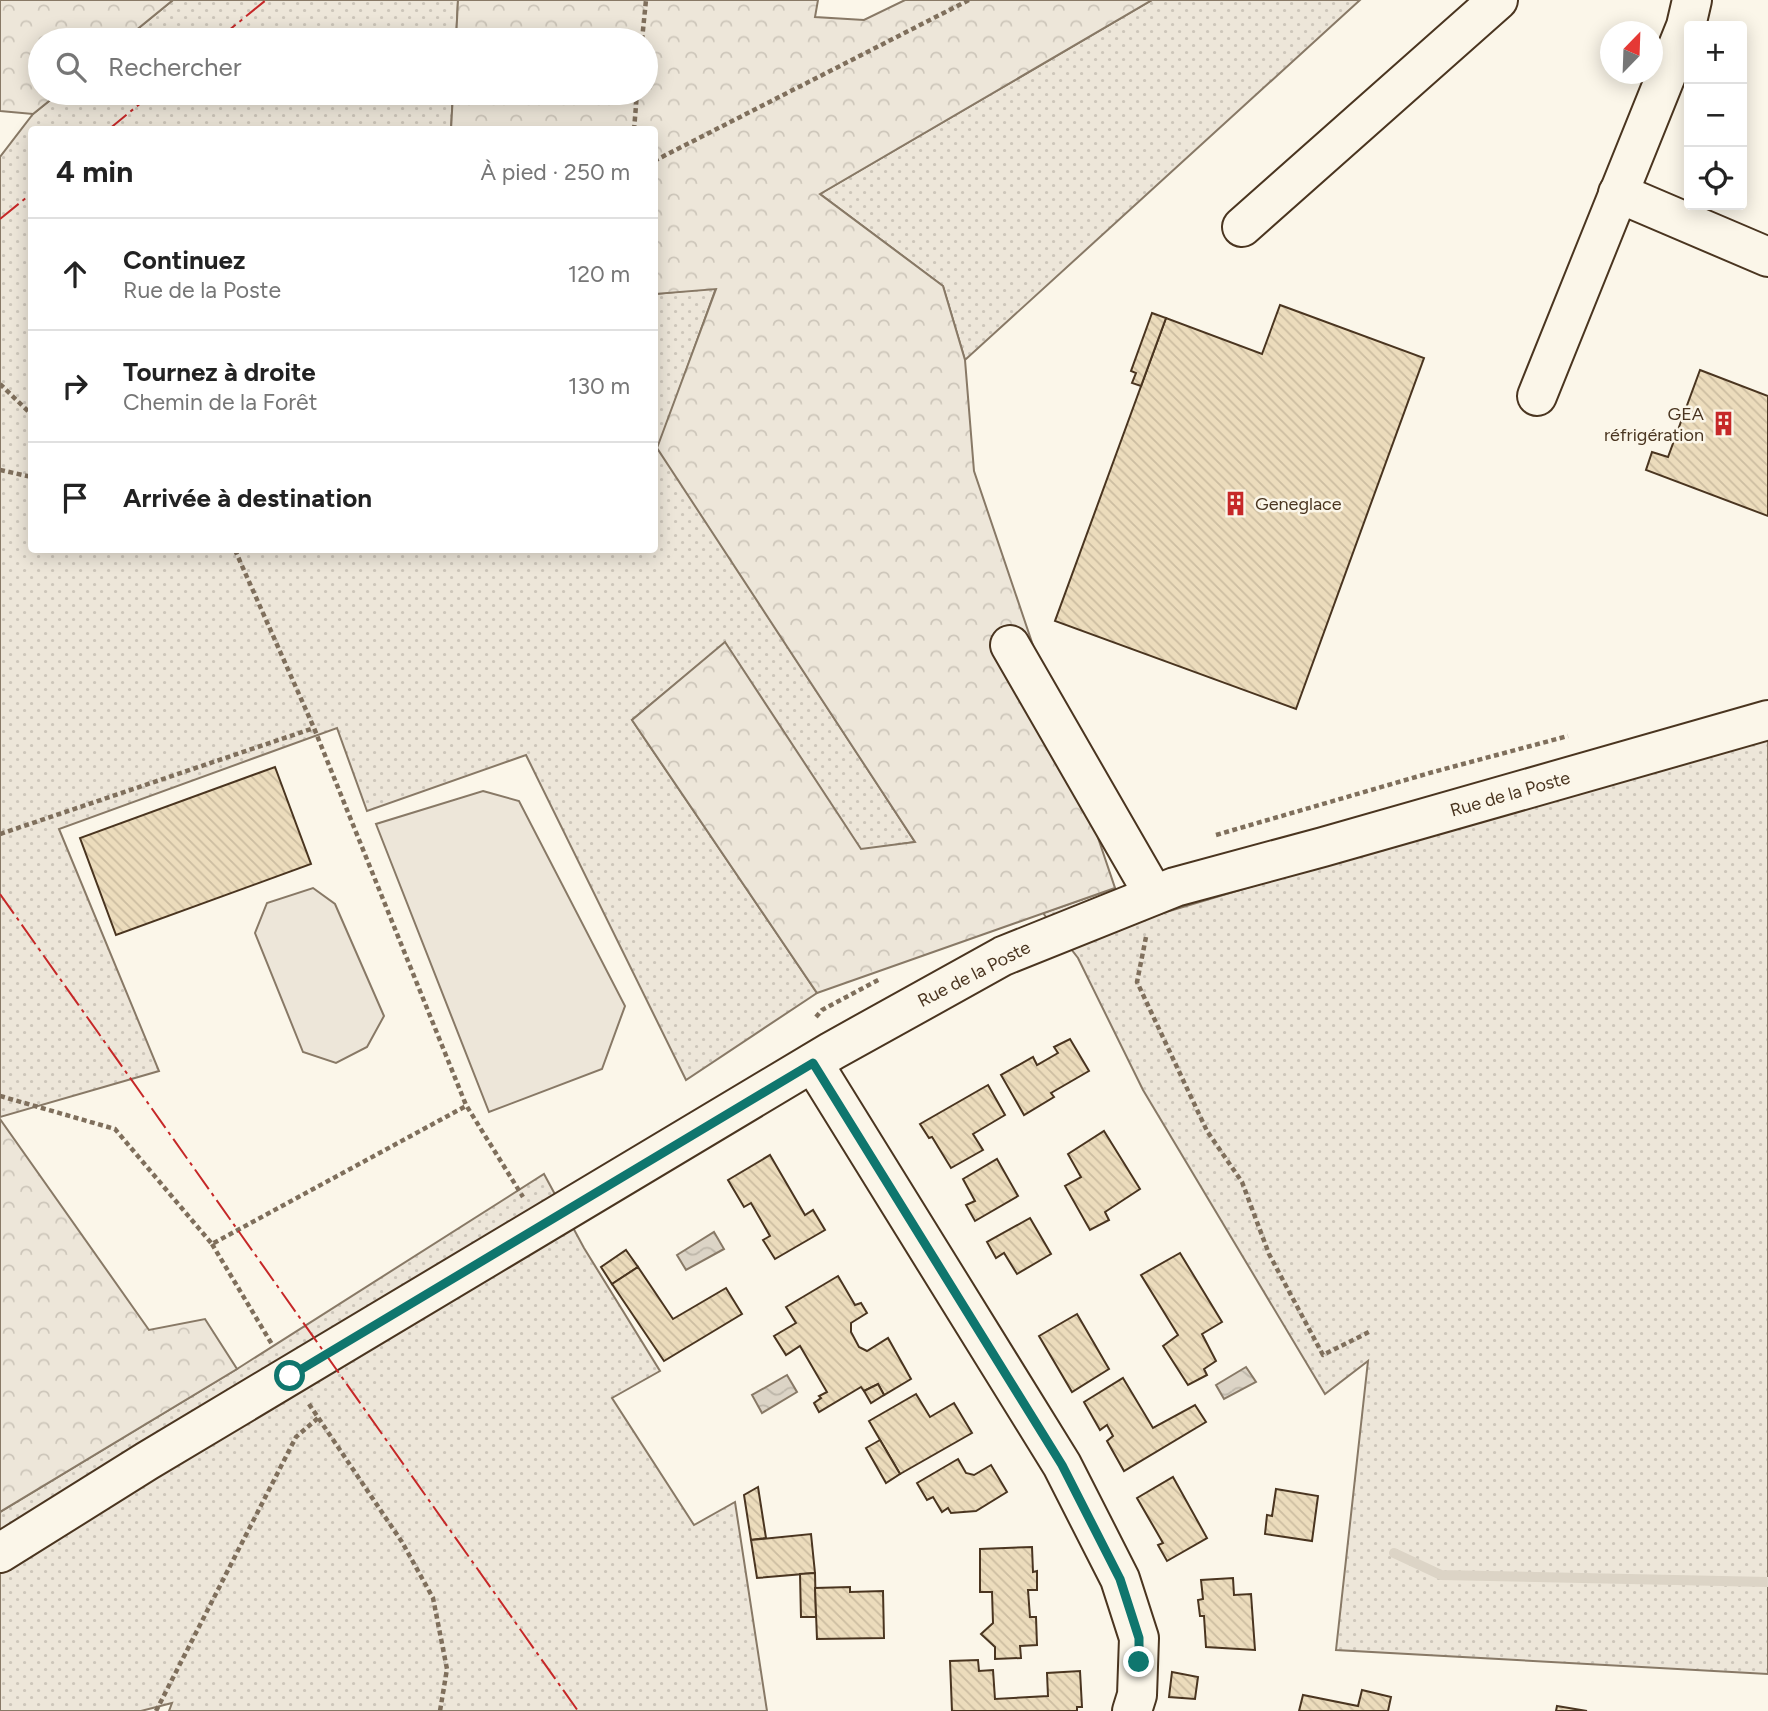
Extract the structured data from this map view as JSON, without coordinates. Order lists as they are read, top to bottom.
{
  "streets": {
    "street": ["Rue de la Poste"]
  },
  "places": {
    "building": ["GEA réfrigération", "Geneglace"]
  },
  "north": "top right",
  "page": {
    "map_buttons": ["+", "−"],
    "search": "Rechercher",
    "heading": ["4 min", "À pied · 250 m"],
    "list": [
      ["Continuez", "Rue de la Poste", "120 m"],
      ["Tournez à droite", "Chemin de la Forêt", "130 m"],
      "Arrivée à destination"
    ]
  }
}
